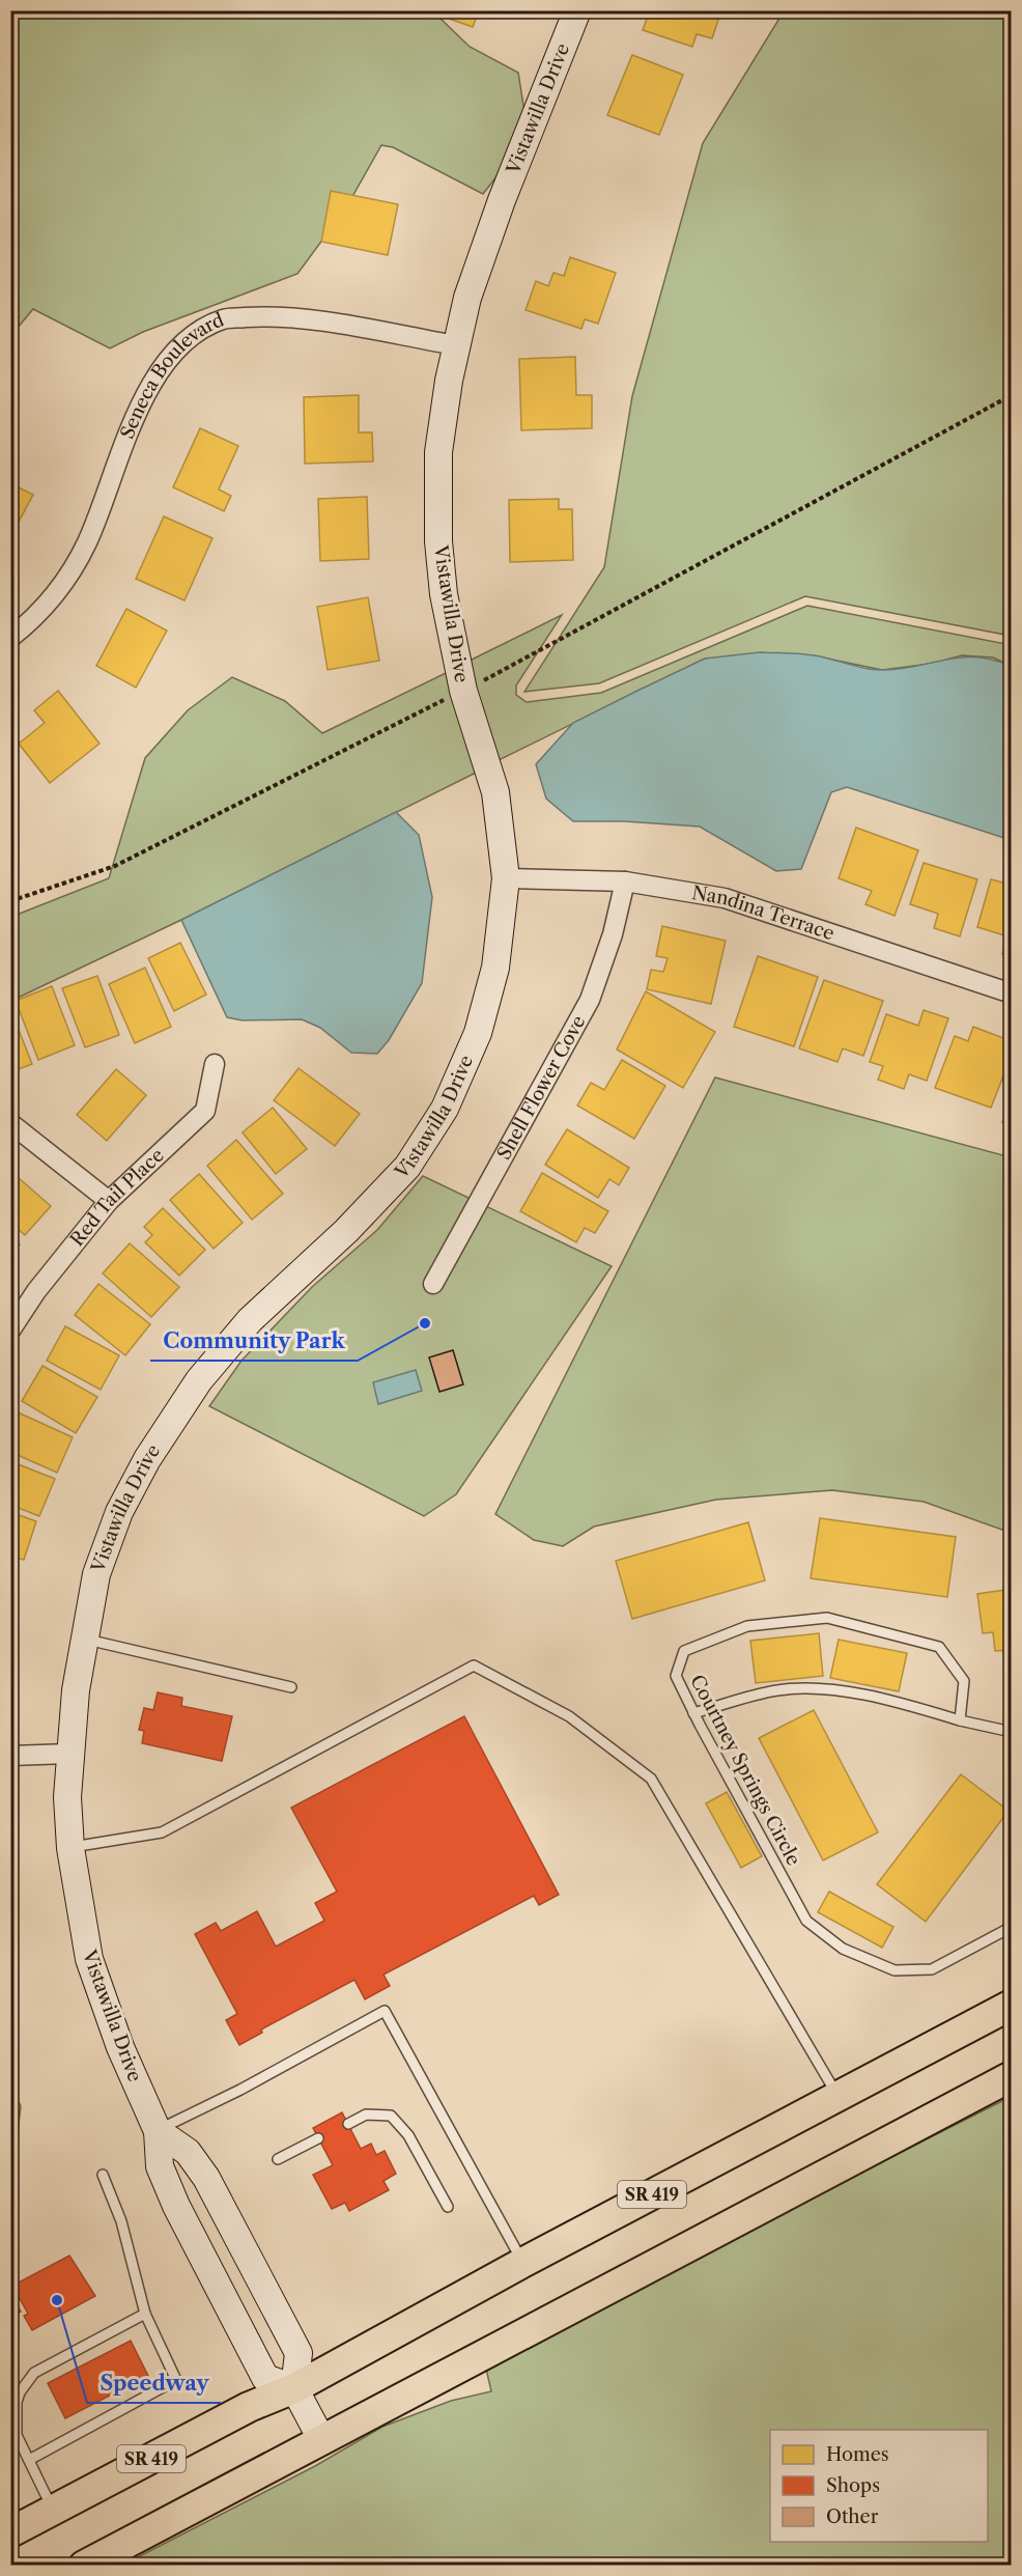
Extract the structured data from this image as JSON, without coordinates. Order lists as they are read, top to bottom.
{
  "streets": {
    "main road": ["SR 419"],
    "street": [
      "Vistawilla Drive",
      "Seneca Boulevard",
      "Nandina Terrace",
      "Shell Flower Cove",
      "Red Tail Place"
    ],
    "lane": ["Courtney Springs Circle"]
  },
  "crossings": [
    ["Vistawilla Drive", "Seneca Boulevard"],
    ["Vistawilla Drive", "Nandina Terrace"],
    ["Vistawilla Drive", "SR 419"],
    ["Nandina Terrace", "Shell Flower Cove"]
  ],
  "places": ["Community Park", "Speedway"],
  "legend": ["Homes", "Shops", "Other"]
}
